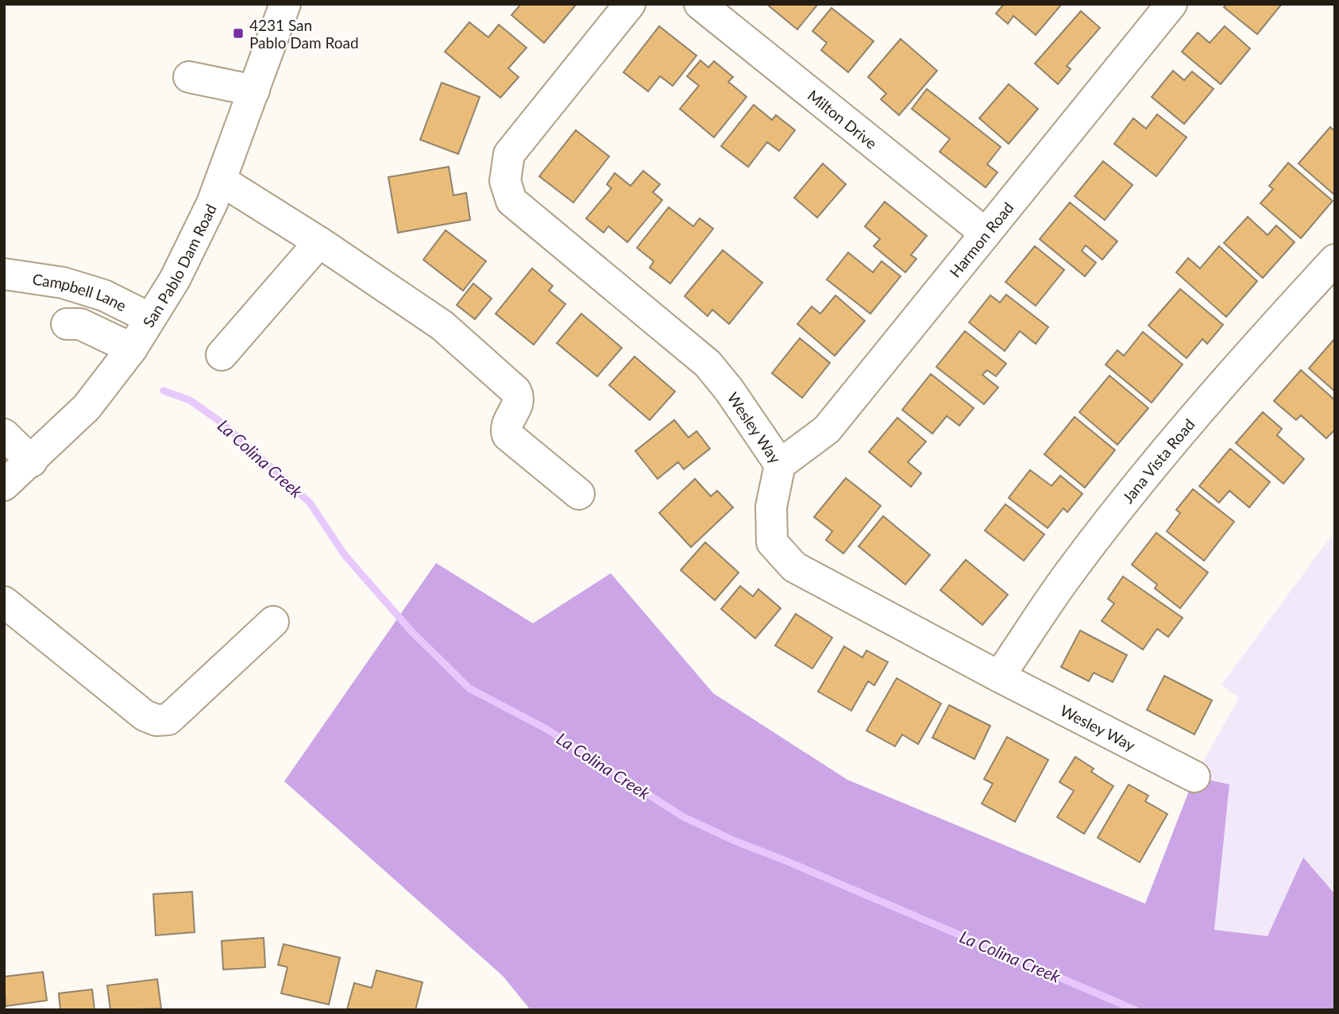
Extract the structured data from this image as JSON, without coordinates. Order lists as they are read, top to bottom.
{
  "streets": {
    "street": [
      "Milton Drive",
      "Harmon Road",
      "San Pablo Dam Road",
      "Campbell Lane",
      "Wesley Way",
      "Jana Vista Road"
    ]
  },
  "crossings": [
    ["Milton Drive", "Harmon Road"],
    ["Harmon Road", "Wesley Way"],
    ["San Pablo Dam Road", "Campbell Lane"],
    ["Wesley Way", "Jana Vista Road"]
  ],
  "water": ["La Colina Creek"],
  "places": {
    "transit": ["4231 San Pablo Dam Road"]
  }
}
